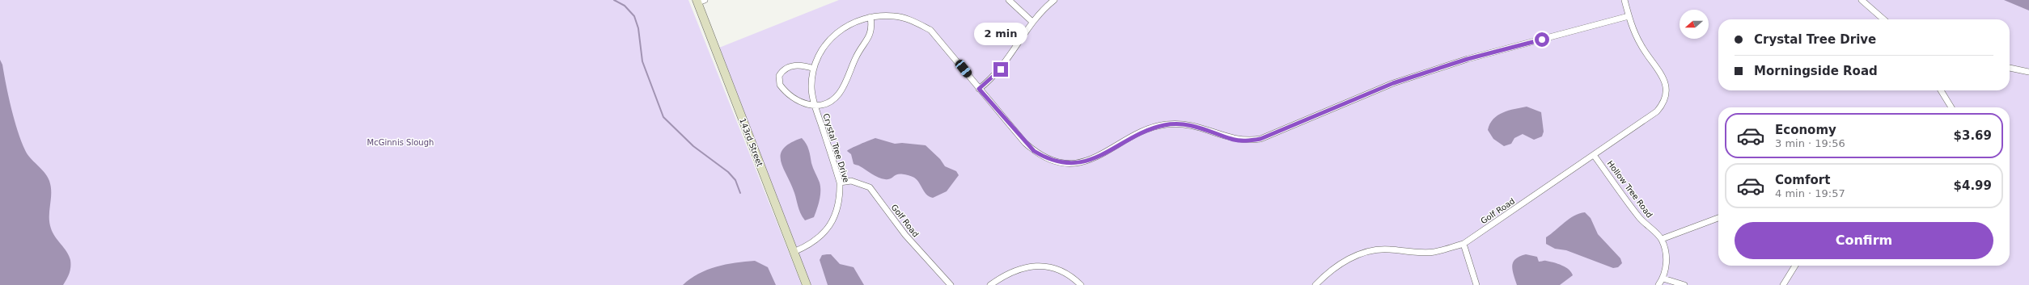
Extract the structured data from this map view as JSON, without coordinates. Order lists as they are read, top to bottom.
{
  "streets": {
    "main road": ["143rd Street"],
    "street": ["Crystal Tree Drive", "Hollow Tree Road", "Golf Road"]
  },
  "crossings": [
    ["143rd Street", "Crystal Tree Drive"],
    ["Crystal Tree Drive", "Golf Road"],
    ["Hollow Tree Road", "Golf Road"]
  ],
  "parks": ["McGinnis Slough"],
  "north": "left",
  "page": {
    "banner": ["Crystal Tree Drive", "Morningside Road"],
    "bubble": "2 min",
    "list": [
      {
        "name": "Economy",
        "note": "3 min · 19:56",
        "value": "$3.69"
      },
      {
        "name": "Comfort",
        "note": "4 min · 19:57",
        "value": "$4.99"
      }
    ],
    "buttons": "Confirm"
  }
}
